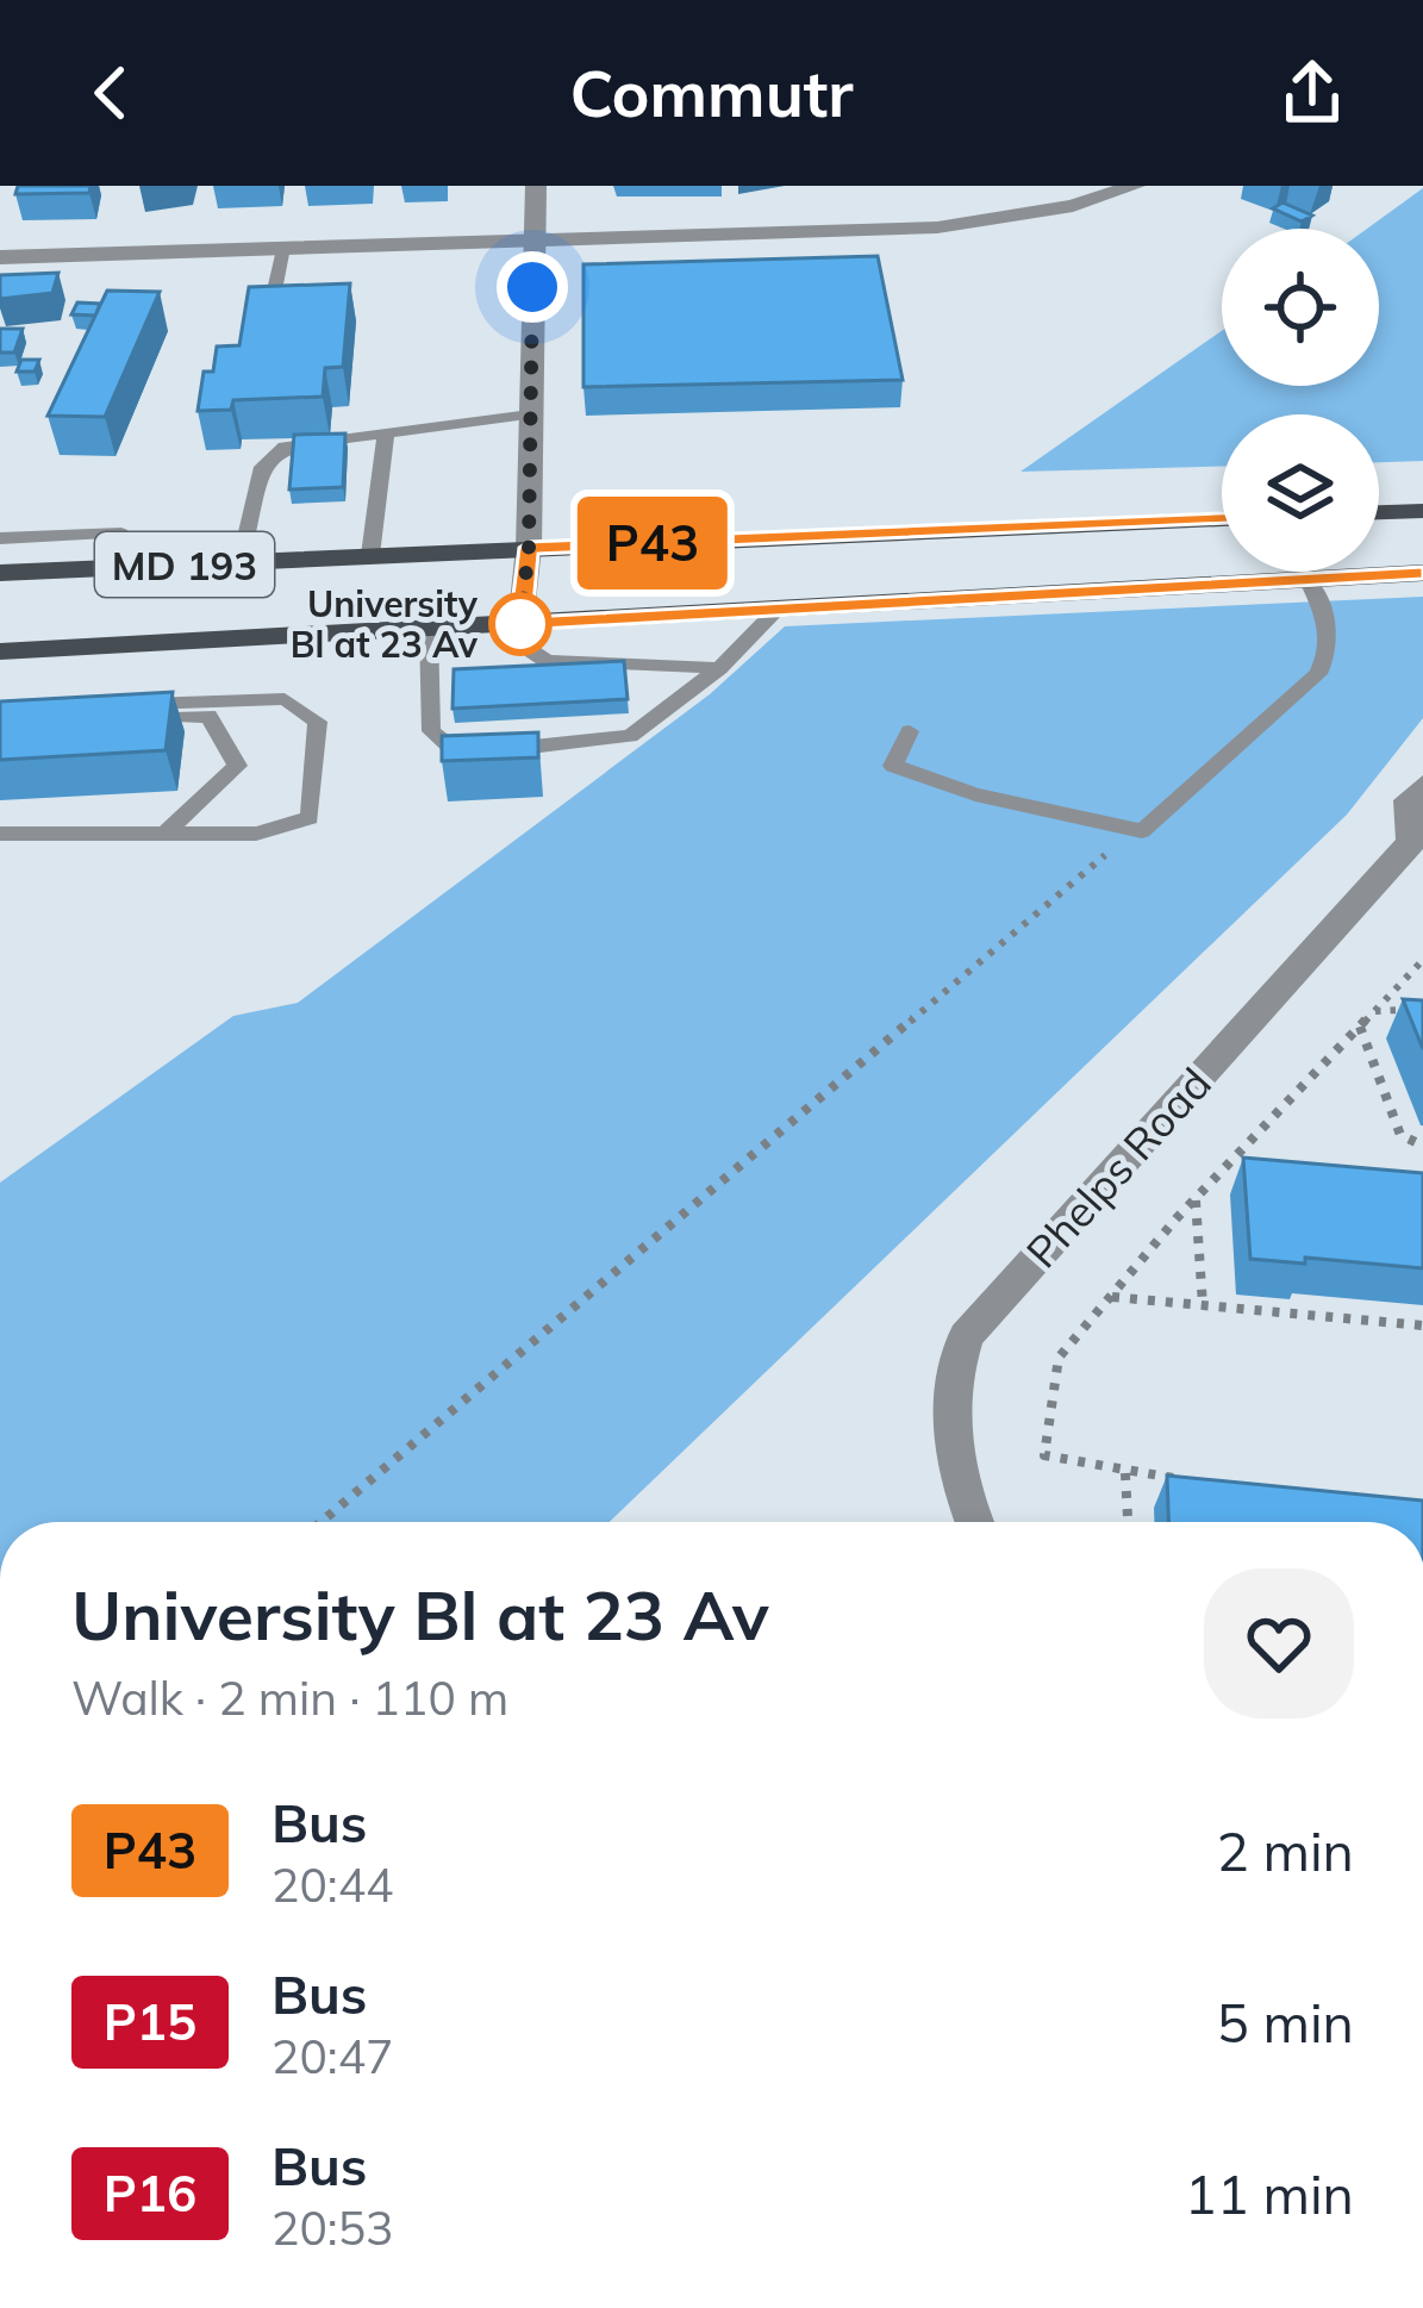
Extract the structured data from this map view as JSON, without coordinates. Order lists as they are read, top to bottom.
{
  "streets": {
    "main road": ["MD 193"],
    "street": ["Phelps Road"]
  },
  "places": ["University Bl at 23 Av"],
  "lines": ["bus line P43"],
  "page": {
    "header": "Commutr",
    "on_map": "P43",
    "heading": ["University Bl at 23 Av", "Walk · 2 min · 110 m"],
    "list": [
      {
        "mark": "P43",
        "name": "Bus",
        "note": "20:44",
        "value": "2 min"
      },
      {
        "mark": "P15",
        "name": "Bus",
        "note": "20:47",
        "value": "5 min"
      },
      {
        "mark": "P16",
        "name": "Bus",
        "note": "20:53",
        "value": "11 min"
      }
    ]
  }
}
